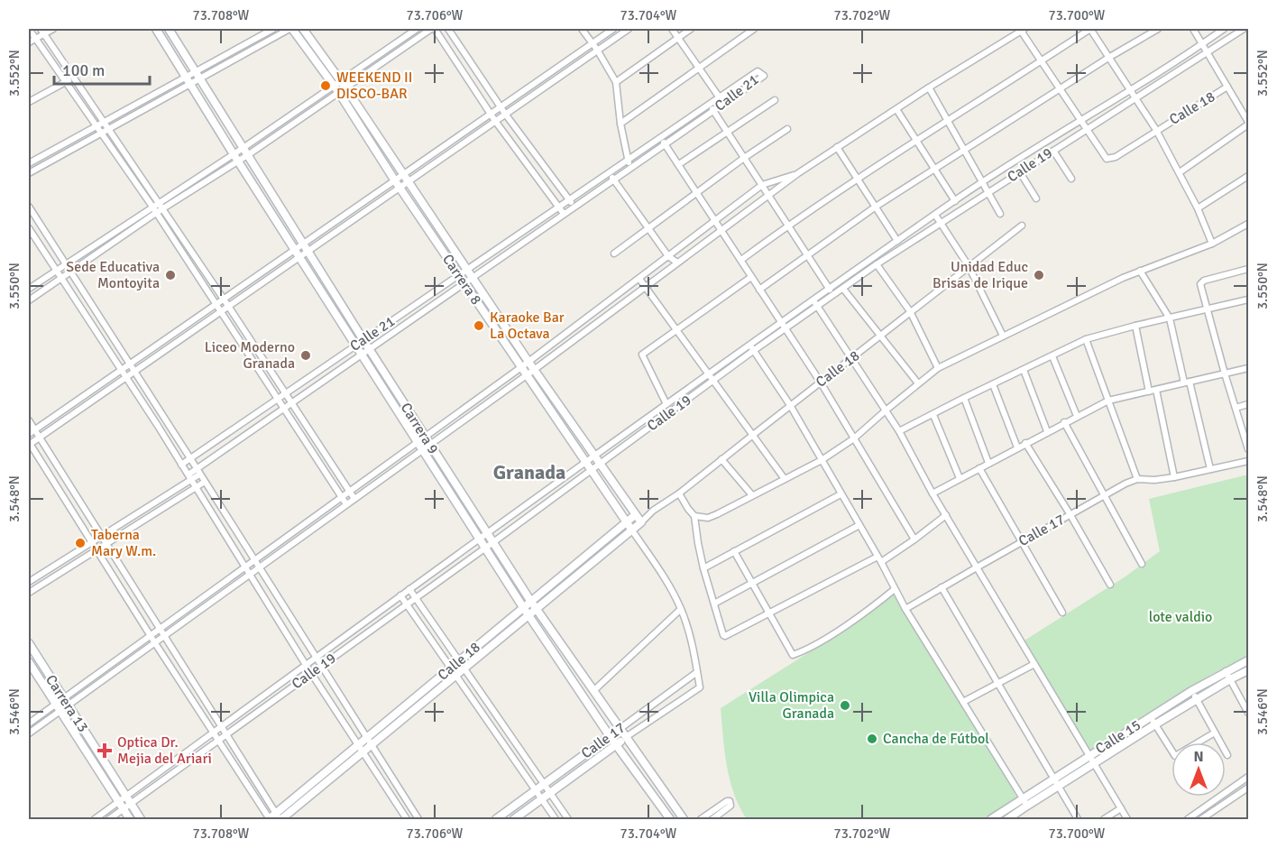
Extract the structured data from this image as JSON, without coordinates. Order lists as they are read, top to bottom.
{
  "streets": {
    "street": [
      "Calle 21",
      "Calle 18",
      "Calle 19",
      "Carrera 8",
      "Carrera 9",
      "Calle 17",
      "Carrera 13",
      "Calle 15"
    ]
  },
  "crossings": [
    ["Calle 21", "Carrera 8"],
    ["Calle 21", "Carrera 9"],
    ["Calle 18", "Calle 19"],
    ["Calle 18", "Carrera 8"],
    ["Calle 18", "Carrera 9"],
    ["Calle 19", "Carrera 8"],
    ["Calle 19", "Carrera 9"],
    ["Calle 19", "Carrera 13"],
    ["Carrera 9", "Calle 17"]
  ],
  "districts": ["Granada"],
  "parks": ["lote valdio"],
  "places": {
    "other": [
      "WEEKEND II DISCO-BAR",
      "Sede Educativa Montoyita",
      "Unidad Educ Brisas de Irique",
      "Karaoke Bar La Octava",
      "Liceo Moderno Granada",
      "Taberna Mary W.m.",
      "Villa Olimpica Granada",
      "Cancha de Fútbol"
    ],
    "health": ["Optica Dr. Mejia del Ariari"]
  },
  "scale_bar": "100 m",
  "north": "top",
  "coordinates": [
    "73.708°W",
    "73.706°W",
    "73.704°W",
    "73.702°W",
    "73.700°W",
    "3.552°N",
    "3.550°N",
    "3.548°N",
    "3.546°N"
  ]
}
